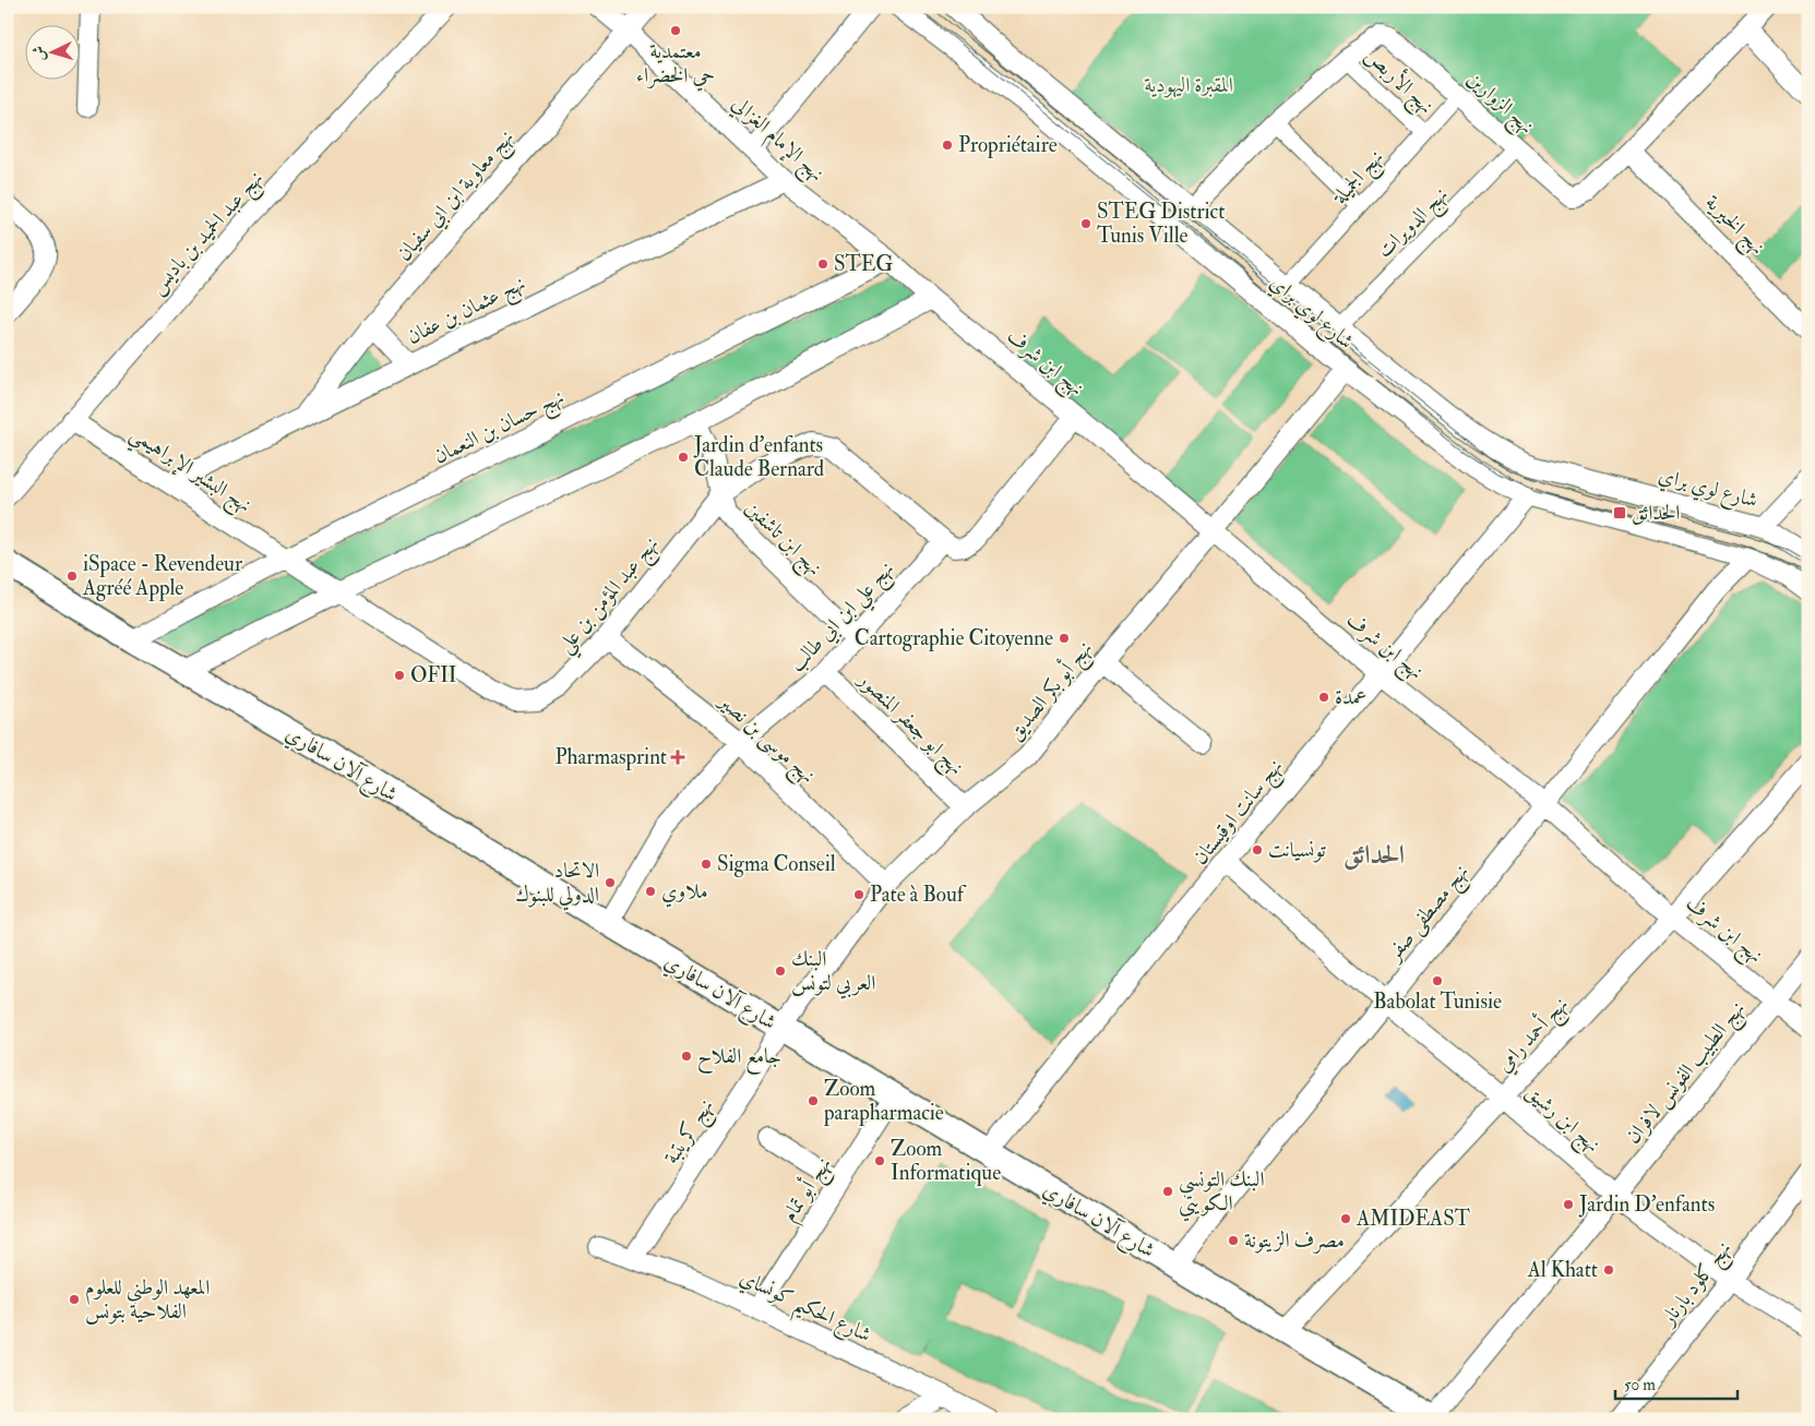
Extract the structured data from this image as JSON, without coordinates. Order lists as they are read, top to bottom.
{
  "streets": {
    "street": [
      "نهج الأربص",
      "نهج الزوارين",
      "نهج الإمام الغزالي",
      "نهج الجميلة",
      "نهج معاوية ابن ابي سفيان",
      "نهج الدويرات",
      "نهج الخيرية",
      "نهج عبد الحميد بن باديس",
      "نهج عثمان بن عفان",
      "شارع لوي براي",
      "نهج ابن شرف",
      "نهج حسان بن النعمان",
      "نهج البشير الإبراهيمي",
      "نهج ابن تاشفين",
      "نهج عبد المؤمن بن علي",
      "نهج علي ابن ابي طالب",
      "نهج أبو بكر الصديق",
      "نهج ابو جعفر المنصور",
      "نهج موسى بن نصير",
      "شارع آلان سافاري",
      "نهج سانت اوقيستان",
      "نهج مصطفى صفر",
      "نهج أحمد رامي",
      "نهج الطبيب الفونس لافران",
      "نهج ابن رشيق",
      "نهج كريتبة",
      "نهج أبو تمام",
      "نهج كلود بارنار",
      "شارع الحكيم كونساي"
    ]
  },
  "crossings": [
    ["نهج الأربص", "نهج الزوارين"],
    ["نهج الأربص", "نهج الجميلة"],
    ["نهج الزوارين", "نهج الجميلة"],
    ["نهج الزوارين", "نهج الدويرات"],
    ["نهج الزوارين", "نهج الخيرية"],
    ["نهج الزوارين", "شارع لوي براي"],
    ["نهج الإمام الغزالي", "نهج معاوية ابن ابي سفيان"],
    ["نهج الإمام الغزالي", "نهج عثمان بن عفان"],
    ["نهج الإمام الغزالي", "نهج ابن شرف"],
    ["نهج الإمام الغزالي", "نهج حسان بن النعمان"],
    ["نهج الجميلة", "شارع لوي براي"],
    ["نهج معاوية ابن ابي سفيان", "نهج عثمان بن عفان"],
    ["نهج الدويرات", "شارع لوي براي"],
    ["نهج عبد الحميد بن باديس", "نهج البشير الإبراهيمي"],
    ["نهج عثمان بن عفان", "نهج البشير الإبراهيمي"],
    ["شارع لوي براي", "نهج أبو بكر الصديق"],
    ["شارع لوي براي", "نهج سانت اوقيستان"],
    ["شارع لوي براي", "نهج مصطفى صفر"],
    ["نهج ابن شرف", "نهج أبو بكر الصديق"],
    ["نهج ابن شرف", "نهج سانت اوقيستان"],
    ["نهج ابن شرف", "نهج مصطفى صفر"],
    ["نهج ابن شرف", "نهج أحمد رامي"],
    ["نهج ابن شرف", "نهج الطبيب الفونس لافران"],
    ["نهج حسان بن النعمان", "نهج البشير الإبراهيمي"],
    ["نهج حسان بن النعمان", "نهج عبد المؤمن بن علي"],
    ["نهج حسان بن النعمان", "شارع آلان سافاري"],
    ["نهج البشير الإبراهيمي", "نهج عبد المؤمن بن علي"],
    ["نهج ابن تاشفين", "نهج عبد المؤمن بن علي"],
    ["نهج ابن تاشفين", "نهج علي ابن ابي طالب"],
    ["نهج عبد المؤمن بن علي", "نهج علي ابن ابي طالب"],
    ["نهج عبد المؤمن بن علي", "نهج موسى بن نصير"],
    ["نهج علي ابن ابي طالب", "نهج ابو جعفر المنصور"],
    ["نهج علي ابن ابي طالب", "نهج موسى بن نصير"],
    ["نهج علي ابن ابي طالب", "شارع آلان سافاري"],
    ["نهج أبو بكر الصديق", "نهج ابو جعفر المنصور"],
    ["نهج أبو بكر الصديق", "نهج موسى بن نصير"],
    ["نهج أبو بكر الصديق", "شارع آلان سافاري"],
    ["نهج أبو بكر الصديق", "نهج كريتبة"],
    ["شارع آلان سافاري", "نهج سانت اوقيستان"],
    ["شارع آلان سافاري", "نهج مصطفى صفر"],
    ["شارع آلان سافاري", "نهج أحمد رامي"],
    ["شارع آلان سافاري", "نهج الطبيب الفونس لافران"],
    ["شارع آلان سافاري", "نهج كريتبة"],
    ["شارع آلان سافاري", "نهج أبو تمام"],
    ["نهج سانت اوقيستان", "نهج ابن رشيق"],
    ["نهج مصطفى صفر", "نهج ابن رشيق"],
    ["نهج أحمد رامي", "نهج ابن رشيق"],
    ["نهج الطبيب الفونس لافران", "نهج ابن رشيق"],
    ["نهج ابن رشيق", "نهج كلود بارنار"],
    ["نهج كريتبة", "شارع الحكيم كونساي"],
    ["نهج أبو تمام", "شارع الحكيم كونساي"]
  ],
  "districts": ["الحدائق"],
  "parks": ["المقبرة اليهودية"],
  "places": {
    "other": [
      "معتمدية حي الخضراء",
      "Propriétaire",
      "STEG District Tunis Ville",
      "STEG",
      "Jardin d'enfants Claude Bernard",
      "iSpace - Revendeur Agréé Apple",
      "Cartographie Citoyenne",
      "OFII",
      "عمدة",
      "تونسيانت",
      "Sigma Conseil",
      "الاتحاد الدولي للبنوك",
      "ملاوي",
      "Pate à Bouf",
      "البنك العربي لتونس",
      "Babolat Tunisie",
      "جامع الفلاح",
      "Zoom parapharmacie",
      "Zoom Informatique",
      "البنك التونسي الكويتي",
      "Jardin D'enfants",
      "AMIDEAST",
      "مصرف الزيتونة",
      "Al Khatt",
      "المعهد الوطني للعلوم الفلاحية بتونس"
    ],
    "transit": ["الحدائق"],
    "health": ["Pharmasprint"]
  },
  "scale_bar": "50 m",
  "north": "left"
}
